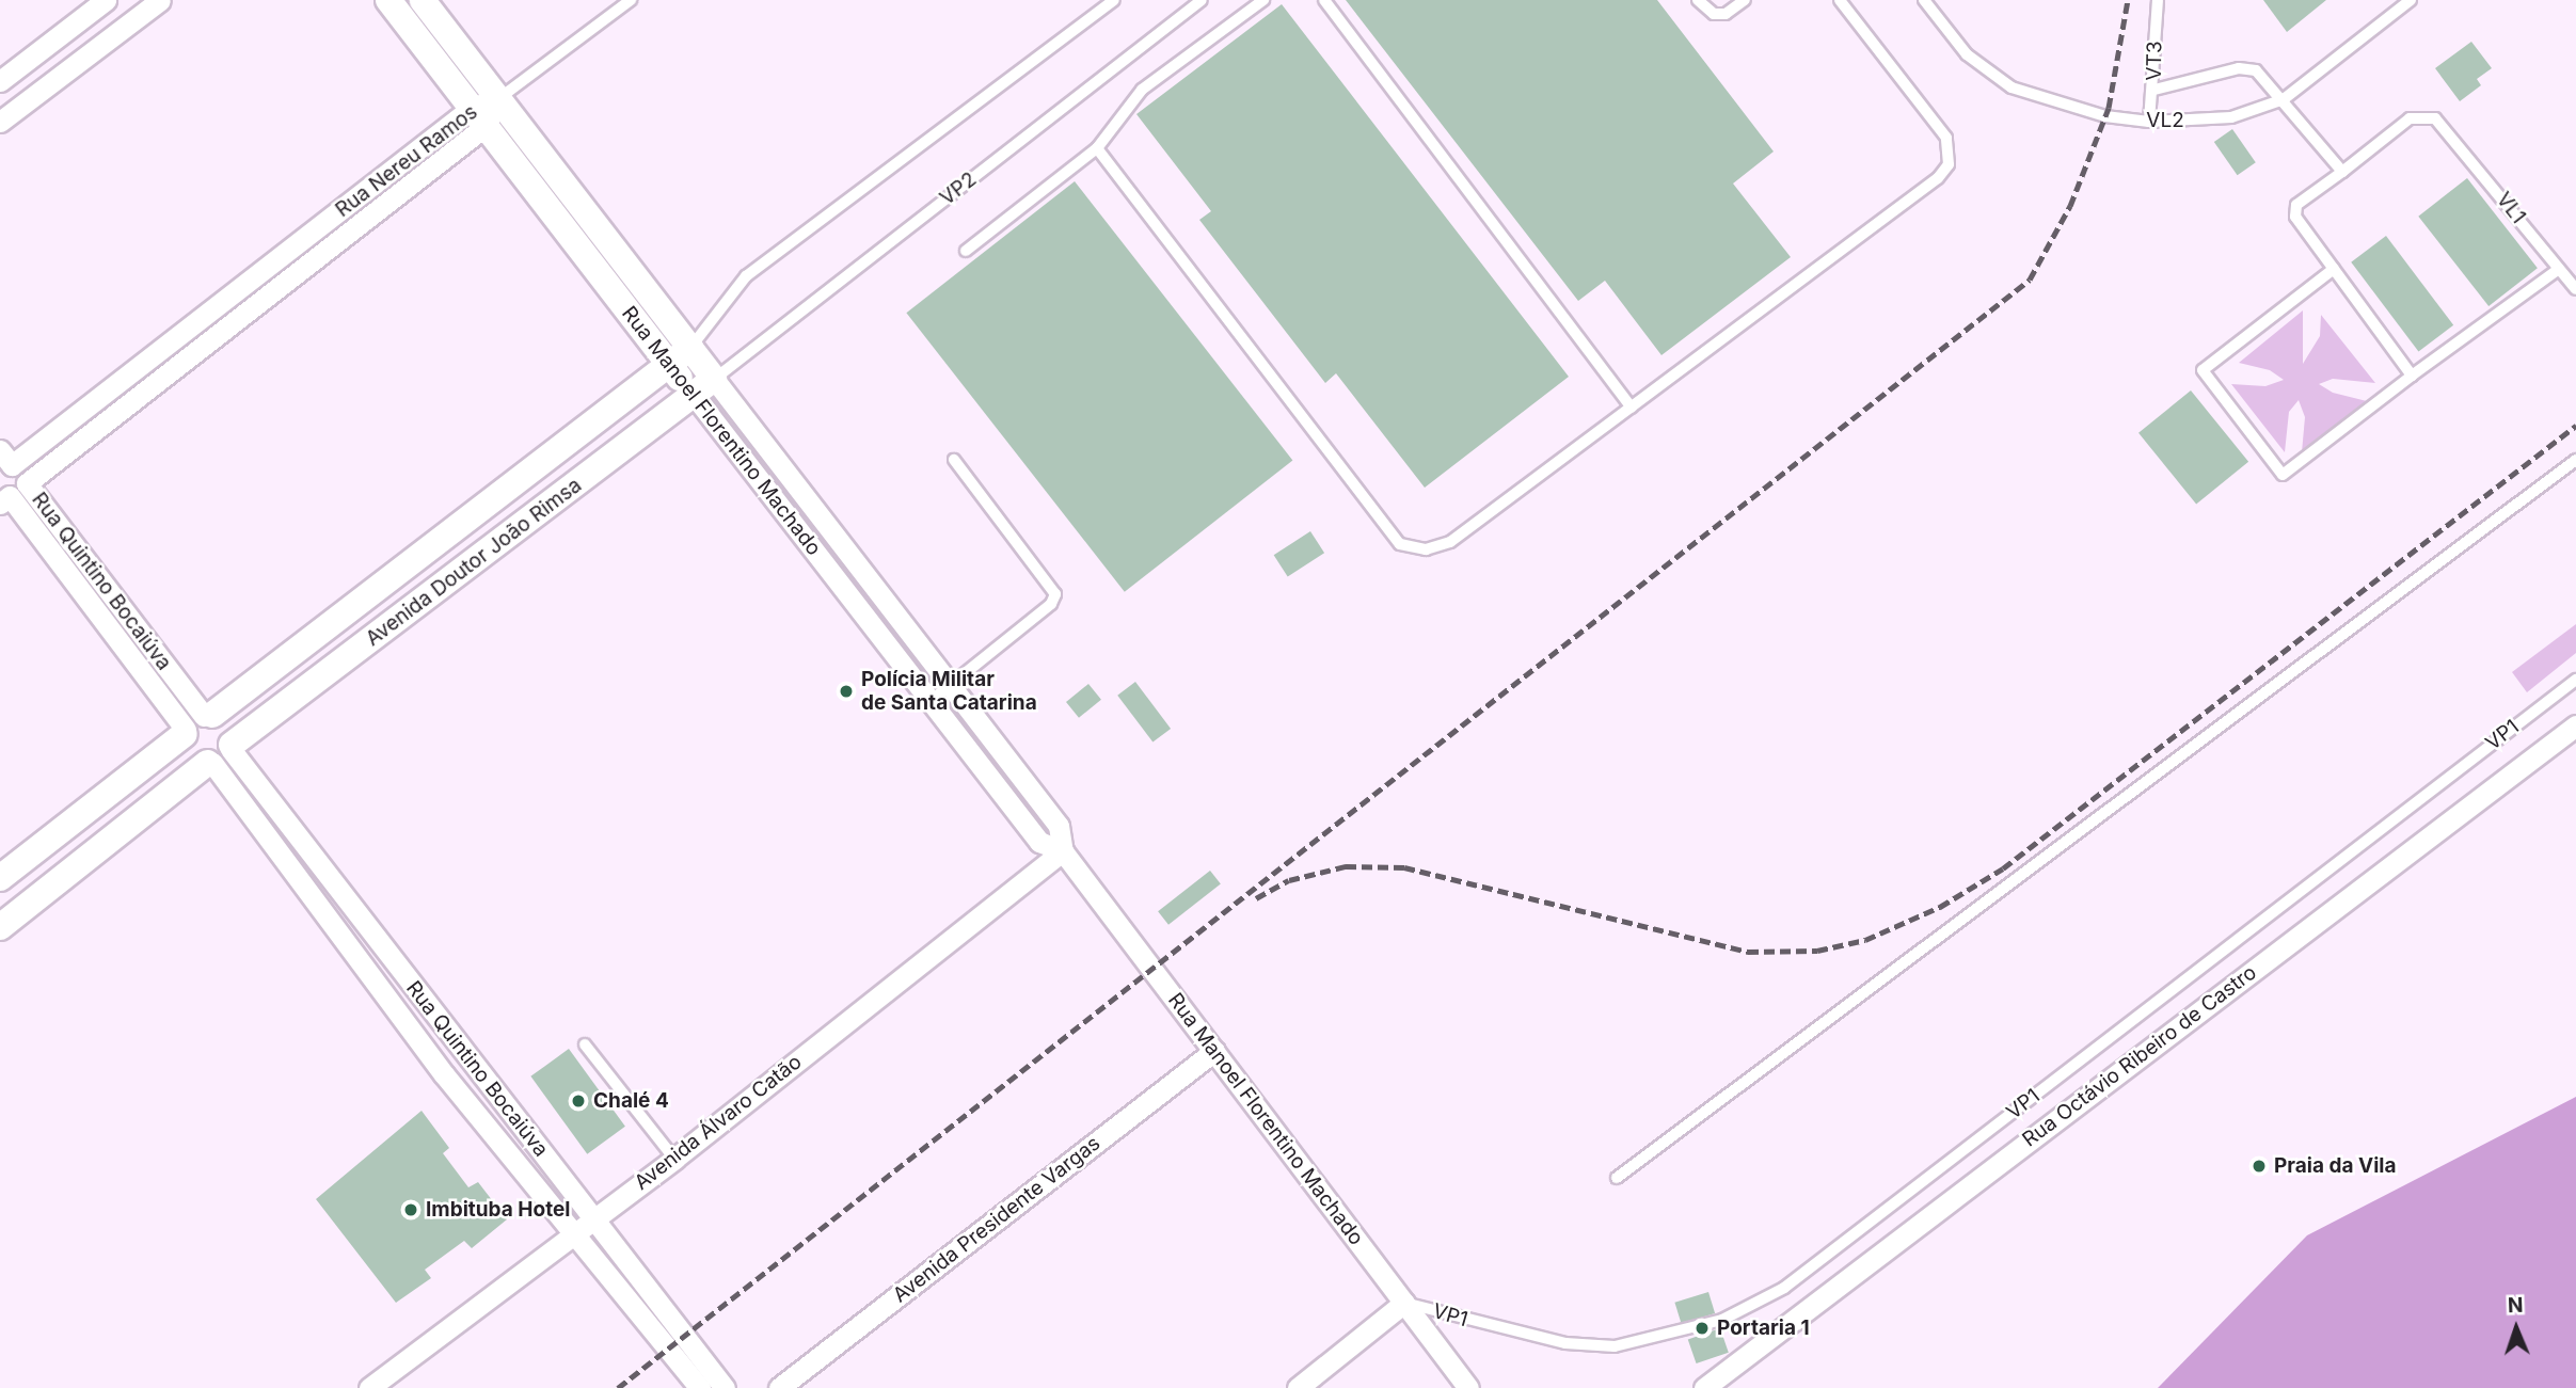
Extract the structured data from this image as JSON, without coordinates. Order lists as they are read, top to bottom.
{
  "streets": {
    "street": [
      "Rua Nereu Ramos",
      "Rua Manoel Florentino Machado",
      "Avenida Doutor João Rimsa",
      "Rua Quintino Bocaiúva",
      "Rua Octávio Ribeiro de Castro",
      "Avenida Álvaro Catão",
      "Avenida Presidente Vargas"
    ],
    "lane": [
      "VT3",
      "VL2",
      "VP2",
      "VL1",
      "VP1"
    ]
  },
  "crossings": [
    ["VT3", "VL2"],
    ["Rua Nereu Ramos", "Rua Manoel Florentino Machado"],
    ["Rua Nereu Ramos", "Rua Quintino Bocaiúva"],
    ["VP2", "Rua Manoel Florentino Machado"],
    ["VP2", "Avenida Doutor João Rimsa"],
    ["Rua Manoel Florentino Machado", "Avenida Doutor João Rimsa"],
    ["Rua Manoel Florentino Machado", "VP1"],
    ["Rua Manoel Florentino Machado", "Avenida Álvaro Catão"],
    ["Rua Manoel Florentino Machado", "Avenida Presidente Vargas"],
    ["Avenida Doutor João Rimsa", "Rua Quintino Bocaiúva"],
    ["Rua Quintino Bocaiúva", "Avenida Álvaro Catão"]
  ],
  "places": [
    "Polícia Militar de Santa Catarina",
    "Chalé 4",
    "Praia da Vila",
    "Imbituba Hotel",
    "Portaria 1"
  ],
  "north": "top"
}
